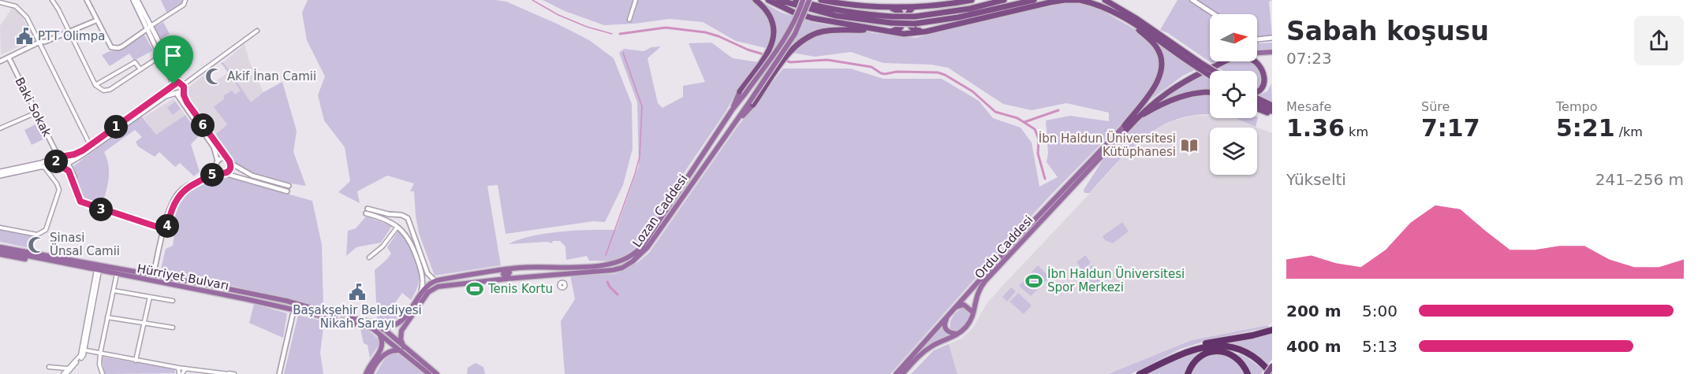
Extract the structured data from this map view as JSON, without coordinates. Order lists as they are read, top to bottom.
{
  "streets": {
    "main road": ["Lozan Caddesi", "Ordu Caddesi", "Hürriyet Bulvarı"],
    "street": ["Baki Sokak"]
  },
  "places": {
    "public building": ["PTT Olimpa", "Başakşehir Belediyesi Nikah Sarayı"],
    "mosque": ["Akif İnan Camii", "Şinasi Ünsal Camii"],
    "library": ["İbn Haldun Üniversitesi Kütüphanesi"],
    "sports": ["İbn Haldun Üniversitesi Spor Merkezi", "Tenis Kortu"]
  },
  "north": "right",
  "page": {
    "heading": ["Sabah koşusu", "07:23"],
    "stats": [
      ["Mesafe", "1.36 km"],
      ["Süre", "7:17"],
      ["Tempo", "5:21 /km"]
    ],
    "pins": [
      "6",
      "1",
      "2",
      "5",
      "3",
      "4"
    ],
    "chart": ["Yükselti", "241–256 m"],
    "list": [
      {
        "name": "200 m",
        "note": "5:00"
      },
      {
        "name": "400 m",
        "note": "5:13"
      }
    ]
  }
}
